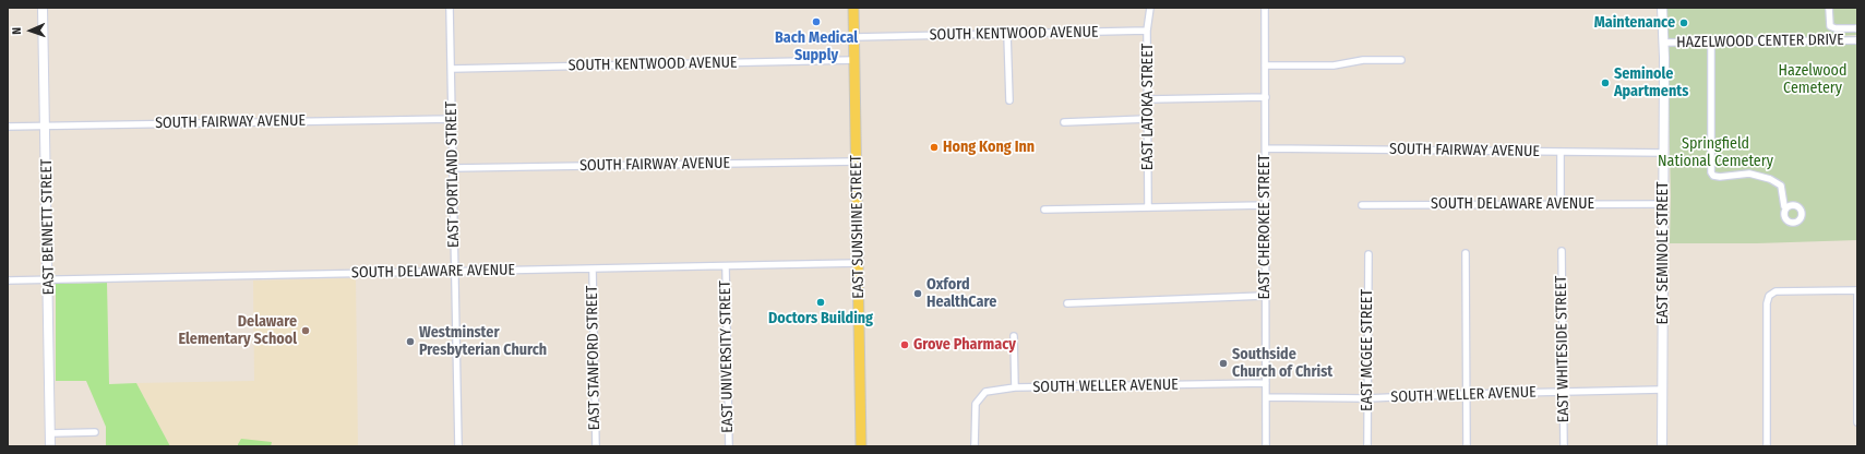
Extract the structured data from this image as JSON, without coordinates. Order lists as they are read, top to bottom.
{
  "streets": {
    "main road": ["EAST SUNSHINE STREET"],
    "street": [
      "SOUTH KENTWOOD AVENUE",
      "HAZELWOOD CENTER DRIVE",
      "EAST LATOKA STREET",
      "SOUTH FAIRWAY AVENUE",
      "EAST PORTLAND STREET",
      "SOUTH DELAWARE AVENUE",
      "EAST BENNETT STREET",
      "EAST CHEROKEE STREET",
      "EAST SEMINOLE STREET",
      "EAST WHITESIDE STREET",
      "EAST MCGEE STREET",
      "EAST UNIVERSITY STREET",
      "EAST STANFORD STREET",
      "SOUTH WELLER AVENUE"
    ]
  },
  "crossings": [
    ["SOUTH KENTWOOD AVENUE", "EAST LATOKA STREET"],
    ["SOUTH KENTWOOD AVENUE", "EAST PORTLAND STREET"],
    ["SOUTH KENTWOOD AVENUE", "EAST SUNSHINE STREET"],
    ["HAZELWOOD CENTER DRIVE", "EAST SEMINOLE STREET"],
    ["SOUTH FAIRWAY AVENUE", "EAST PORTLAND STREET"],
    ["SOUTH FAIRWAY AVENUE", "EAST BENNETT STREET"],
    ["SOUTH FAIRWAY AVENUE", "EAST SUNSHINE STREET"],
    ["SOUTH FAIRWAY AVENUE", "EAST CHEROKEE STREET"],
    ["SOUTH FAIRWAY AVENUE", "EAST SEMINOLE STREET"],
    ["EAST PORTLAND STREET", "SOUTH DELAWARE AVENUE"],
    ["SOUTH DELAWARE AVENUE", "EAST BENNETT STREET"],
    ["SOUTH DELAWARE AVENUE", "EAST SUNSHINE STREET"],
    ["SOUTH DELAWARE AVENUE", "EAST SEMINOLE STREET"],
    ["SOUTH DELAWARE AVENUE", "EAST UNIVERSITY STREET"],
    ["SOUTH DELAWARE AVENUE", "EAST STANFORD STREET"],
    ["EAST CHEROKEE STREET", "SOUTH WELLER AVENUE"],
    ["EAST SEMINOLE STREET", "SOUTH WELLER AVENUE"],
    ["EAST WHITESIDE STREET", "SOUTH WELLER AVENUE"],
    ["EAST MCGEE STREET", "SOUTH WELLER AVENUE"]
  ],
  "parks": ["Hazelwood Cemetery", "Springfield National Cemetery"],
  "places": [
    "Bach Medical Supply",
    "Maintenance",
    "Seminole Apartments",
    "Hong Kong Inn",
    "Oxford HealthCare",
    "Doctors Building",
    "Delaware Elementary School",
    "Westminster Presbyterian Church",
    "Grove Pharmacy",
    "Southside Church of Christ"
  ],
  "north": "left"
}
